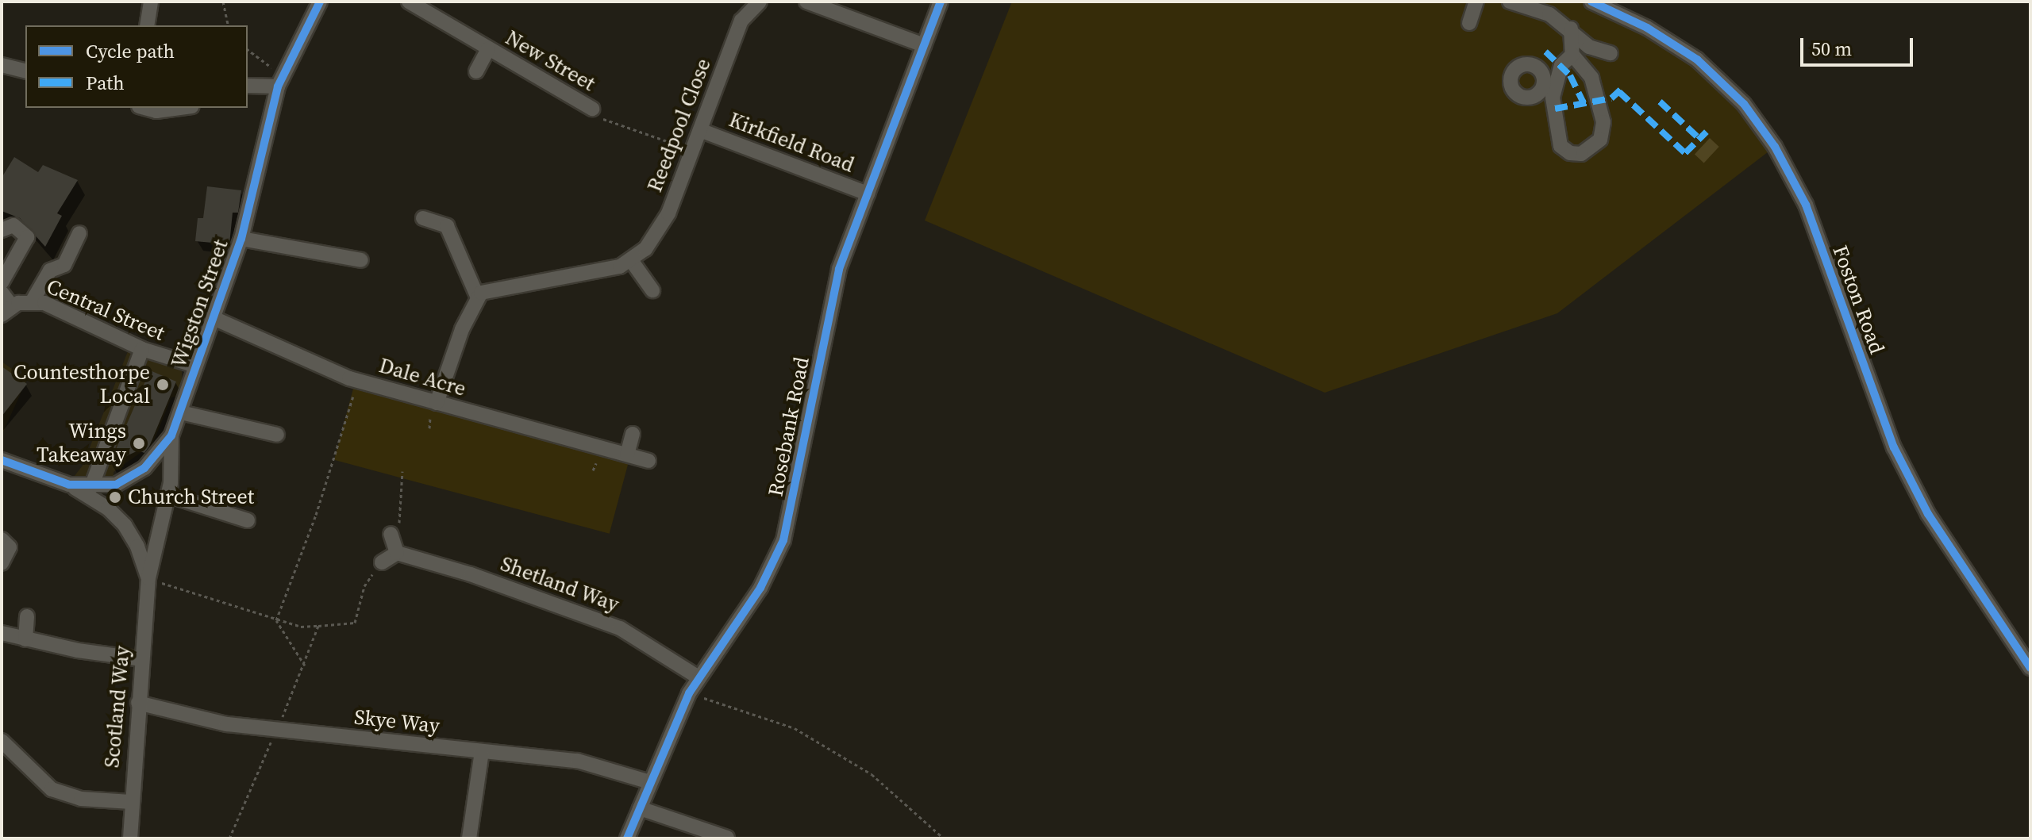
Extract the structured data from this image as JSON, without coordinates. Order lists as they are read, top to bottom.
{
  "streets": {
    "street": [
      "New Street",
      "Reedpool Close",
      "Kirkfield Road",
      "Foston Road",
      "Wigston Street",
      "Central Street",
      "Dale Acre",
      "Rosebank Road",
      "Shetland Way",
      "Scotland Way",
      "Skye Way"
    ]
  },
  "crossings": [
    ["Reedpool Close", "Kirkfield Road"],
    ["Kirkfield Road", "Rosebank Road"],
    ["Wigston Street", "Central Street"],
    ["Wigston Street", "Dale Acre"],
    ["Wigston Street", "Scotland Way"],
    ["Rosebank Road", "Shetland Way"],
    ["Rosebank Road", "Skye Way"],
    ["Scotland Way", "Skye Way"]
  ],
  "places": ["Countesthorpe Local", "Wings Takeaway", "Church Street"],
  "legend": ["Cycle path", "Path"],
  "scale_bar": "50 m"
}
